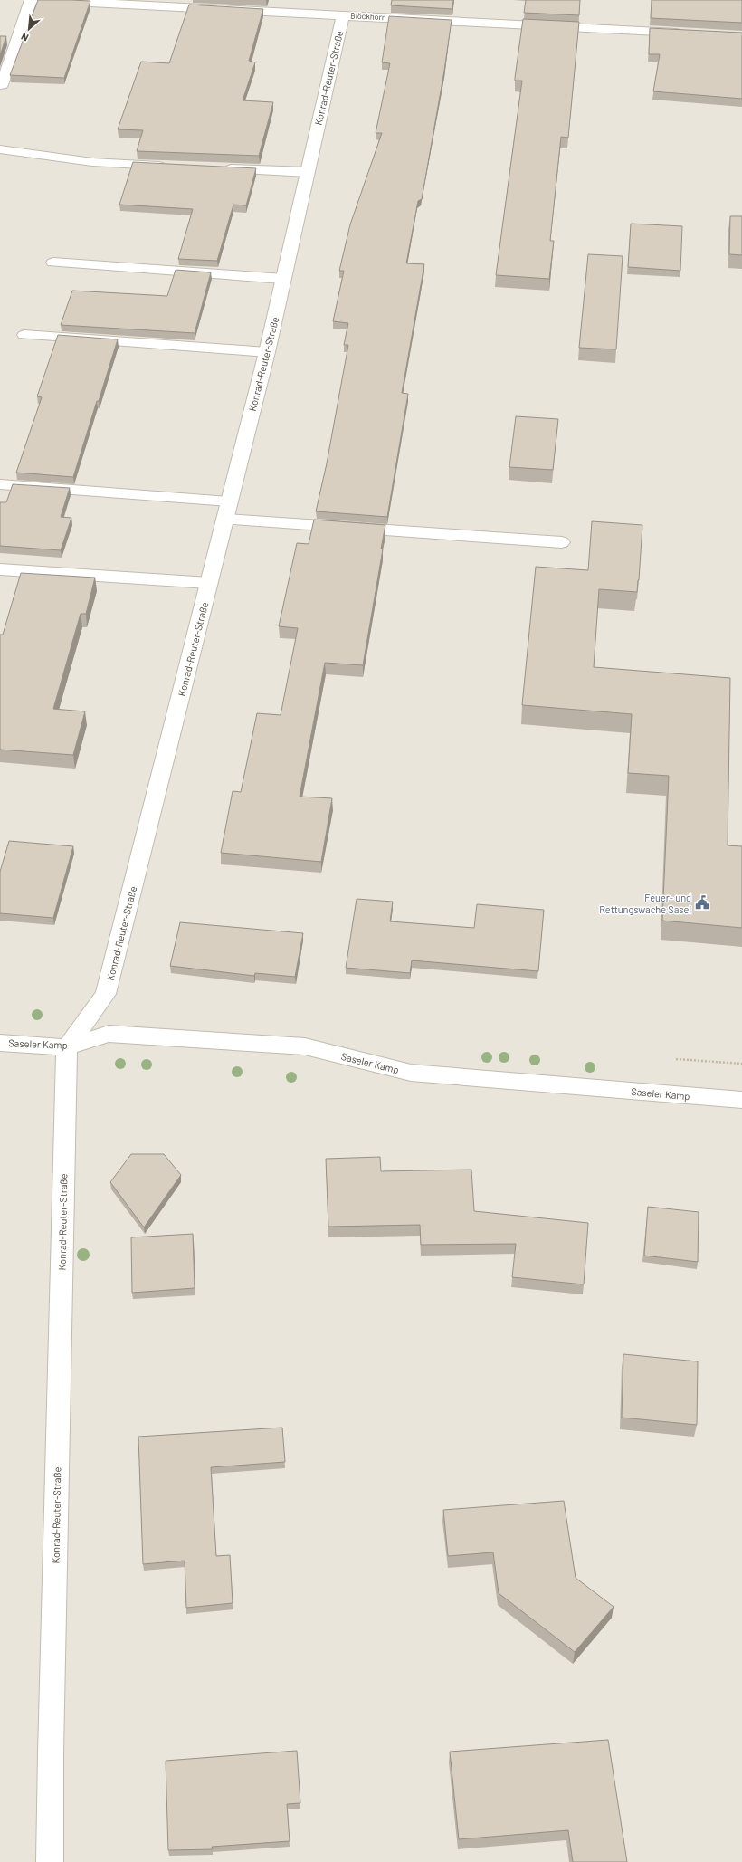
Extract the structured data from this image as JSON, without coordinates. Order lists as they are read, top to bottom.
{
  "streets": {
    "street": ["Blöckhorn", "Konrad-Reuter-Straße", "Saseler Kamp"]
  },
  "crossings": [
    ["Blöckhorn", "Konrad-Reuter-Straße"],
    ["Konrad-Reuter-Straße", "Saseler Kamp"]
  ],
  "places": {
    "public building": ["Feuer- und Rettungswache Sasel"]
  },
  "north": "bottom left"
}
